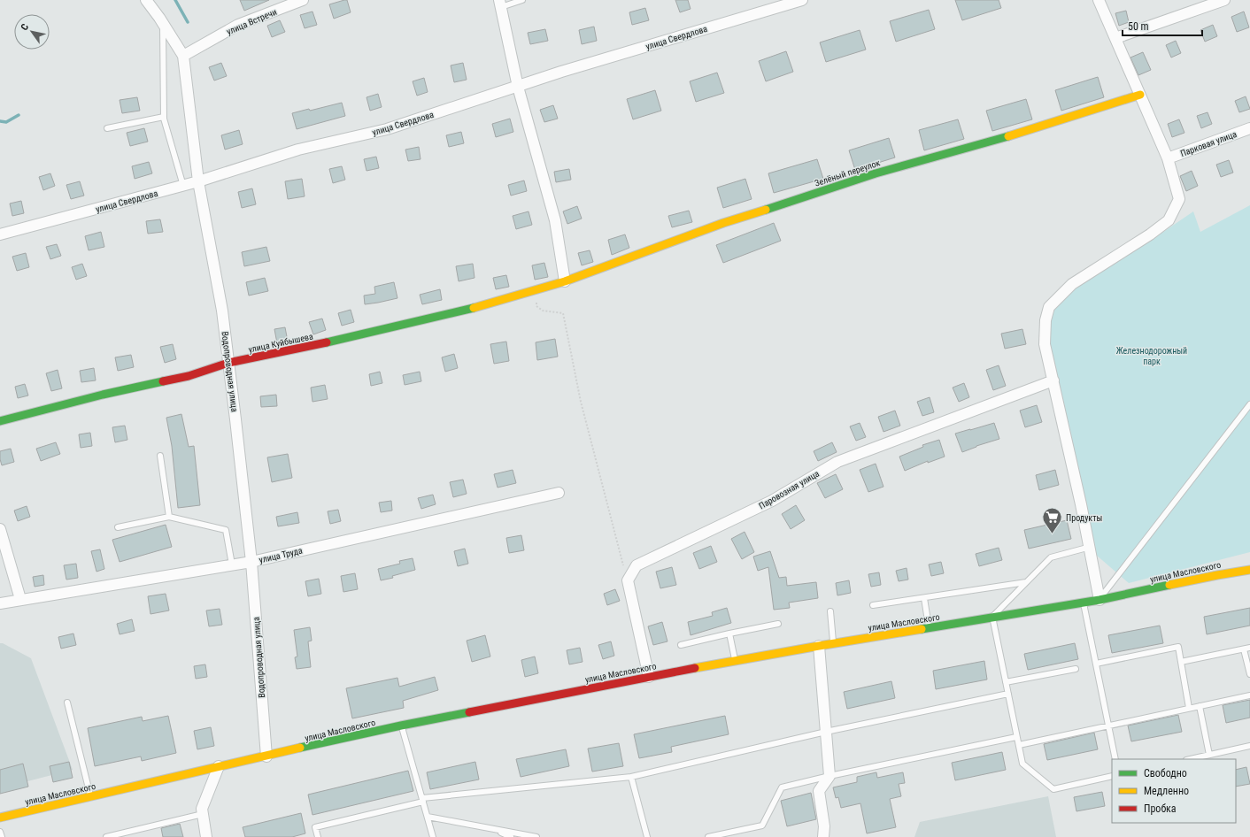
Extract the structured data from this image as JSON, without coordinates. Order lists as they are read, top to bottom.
{
  "streets": {
    "street": [
      "улица Встречи",
      "улица Свердлова",
      "Парковая улица",
      "Зелёный переулок",
      "улица Куйбышева",
      "Водопроводная улица",
      "Паровозная улица",
      "улица Труда",
      "улица Масловского"
    ]
  },
  "crossings": [
    ["улица Встречи", "Водопроводная улица"],
    ["улица Свердлова", "Водопроводная улица"],
    ["Зелёный переулок", "улица Куйбышева"],
    ["улица Куйбышева", "Водопроводная улица"],
    ["Водопроводная улица", "улица Труда"],
    ["Водопроводная улица", "улица Масловского"]
  ],
  "parks": ["Железнодорожный парк"],
  "places": {
    "supermarket": ["Продукты"]
  },
  "legend": ["Свободно", "Медленно", "Пробка"],
  "scale_bar": "50 m",
  "north": "top left"
}
